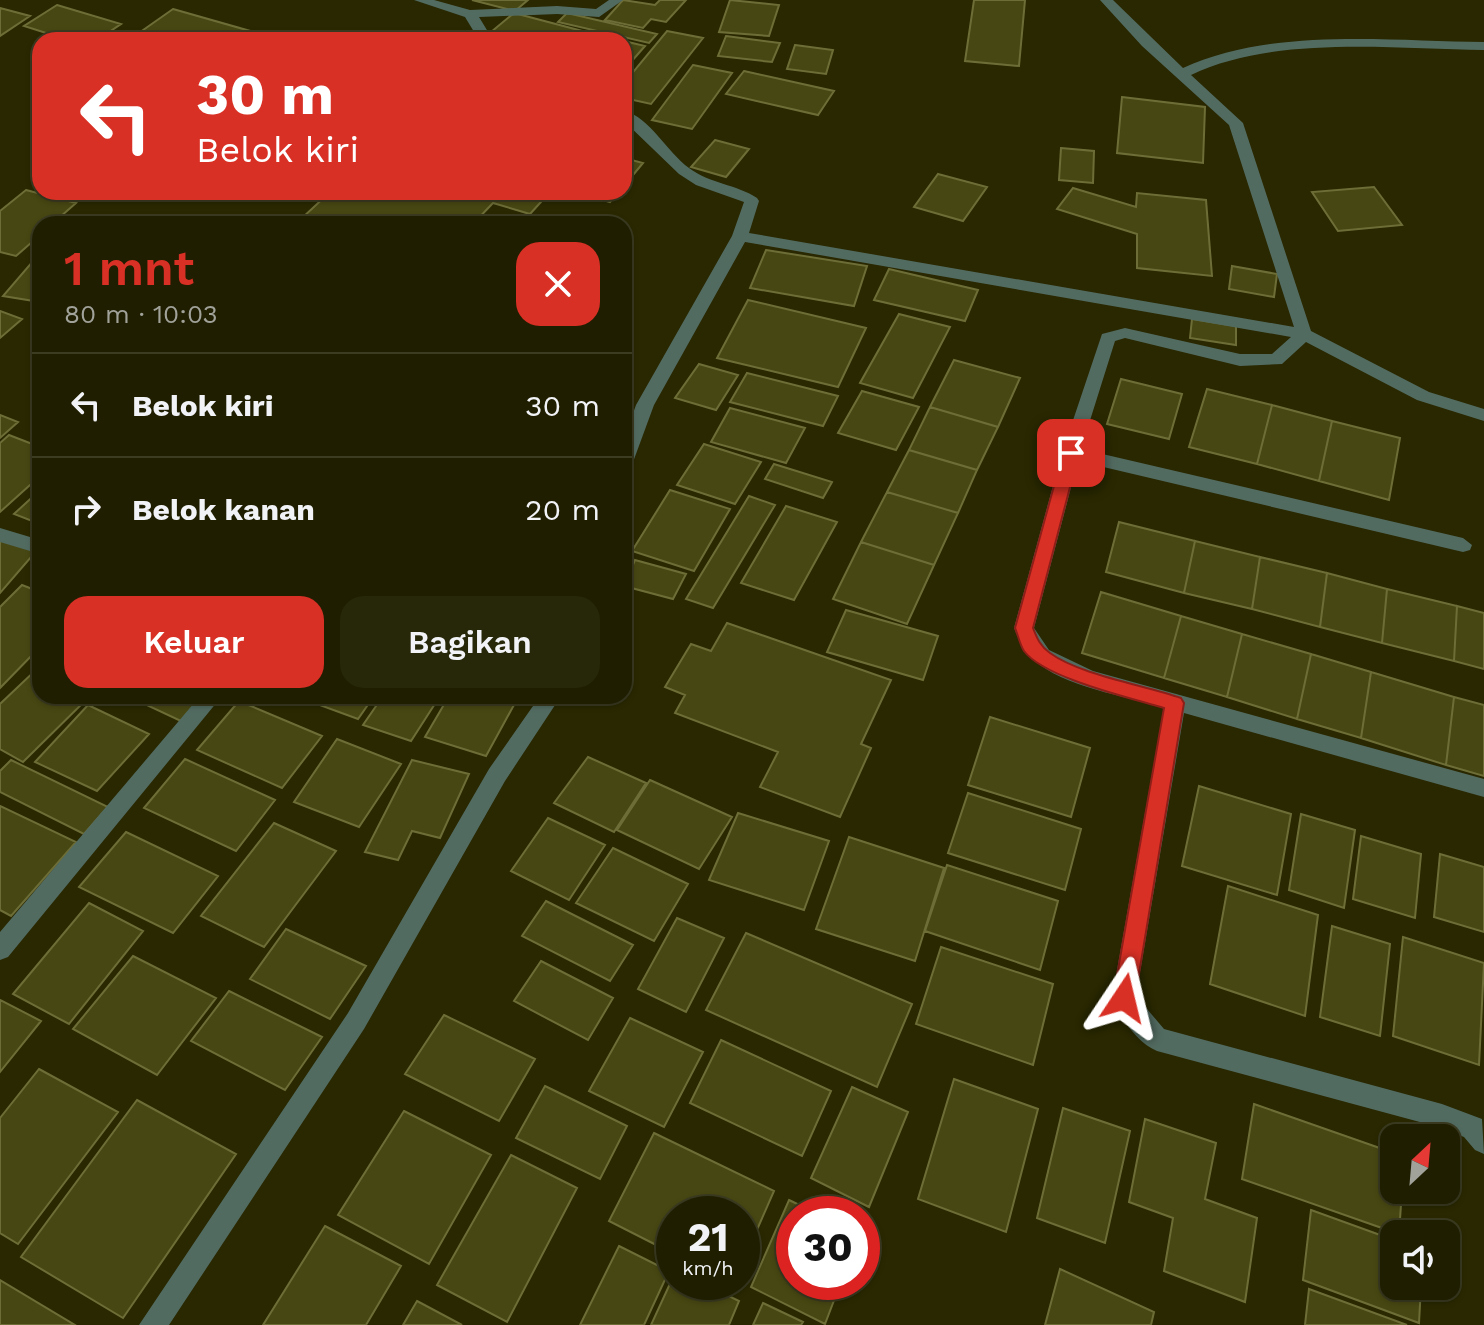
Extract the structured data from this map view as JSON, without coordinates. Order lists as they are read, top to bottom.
{
  "north": "top right",
  "page": {
    "turn": ["30 m", "Belok kiri"],
    "heading": ["1 mnt", "80 m · 10:03"],
    "list": [
      {
        "name": "Belok kiri",
        "value": "30 m"
      },
      {
        "name": "Belok kanan",
        "value": "20 m"
      }
    ],
    "buttons": ["Keluar", "Bagikan"],
    "speed": "21 km/h",
    "limit": "30"
  }
}
